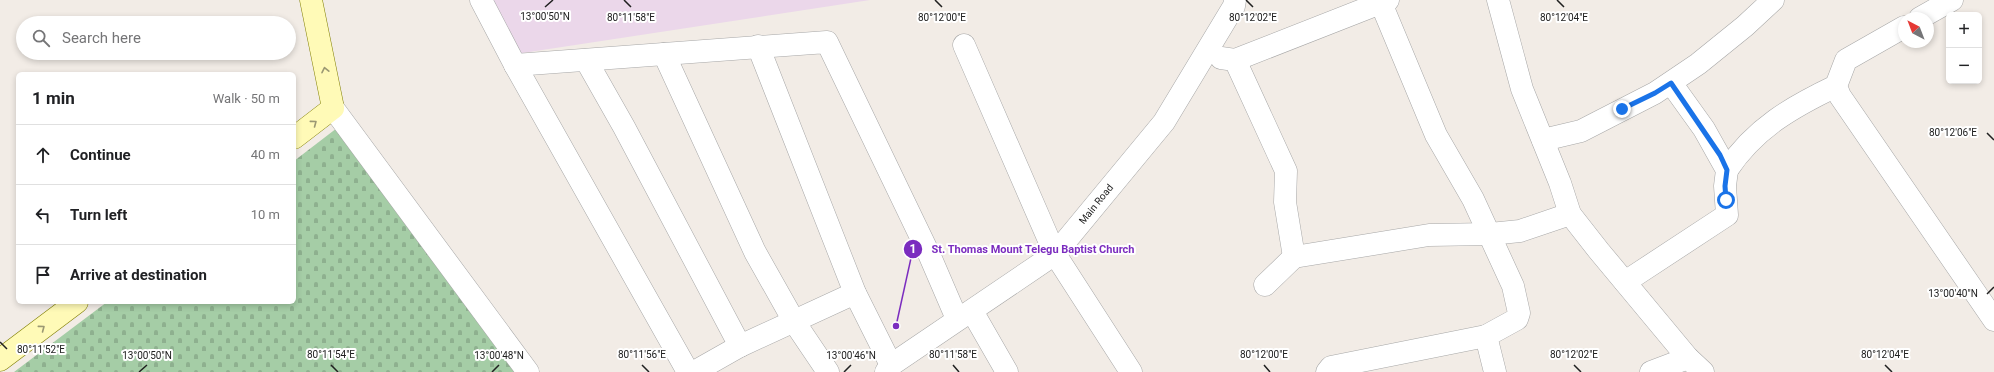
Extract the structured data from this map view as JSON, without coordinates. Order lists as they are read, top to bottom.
{
  "streets": {
    "street": ["Main Road"]
  },
  "places": ["St. Thomas Mount Telegu Baptist Church"],
  "north": "top left",
  "page": {
    "map_buttons": ["+", "−"],
    "search": "Search here",
    "heading": ["1 min", "Walk · 50 m"],
    "list": [
      ["Continue", "40 m"],
      ["Turn left", "10 m"],
      "Arrive at destination"
    ]
  },
  "coordinates": [
    "13°00'50\"N",
    "80°12'00\"E",
    "80°11'58\"E",
    "80°12'02\"E",
    "80°12'04\"E",
    "80°12'06\"E",
    "13°00'40\"N",
    "80°11'52\"E",
    "80°11'54\"E",
    "80°11'56\"E",
    "13°00'48\"N",
    "13°00'46\"N"
  ]
}
